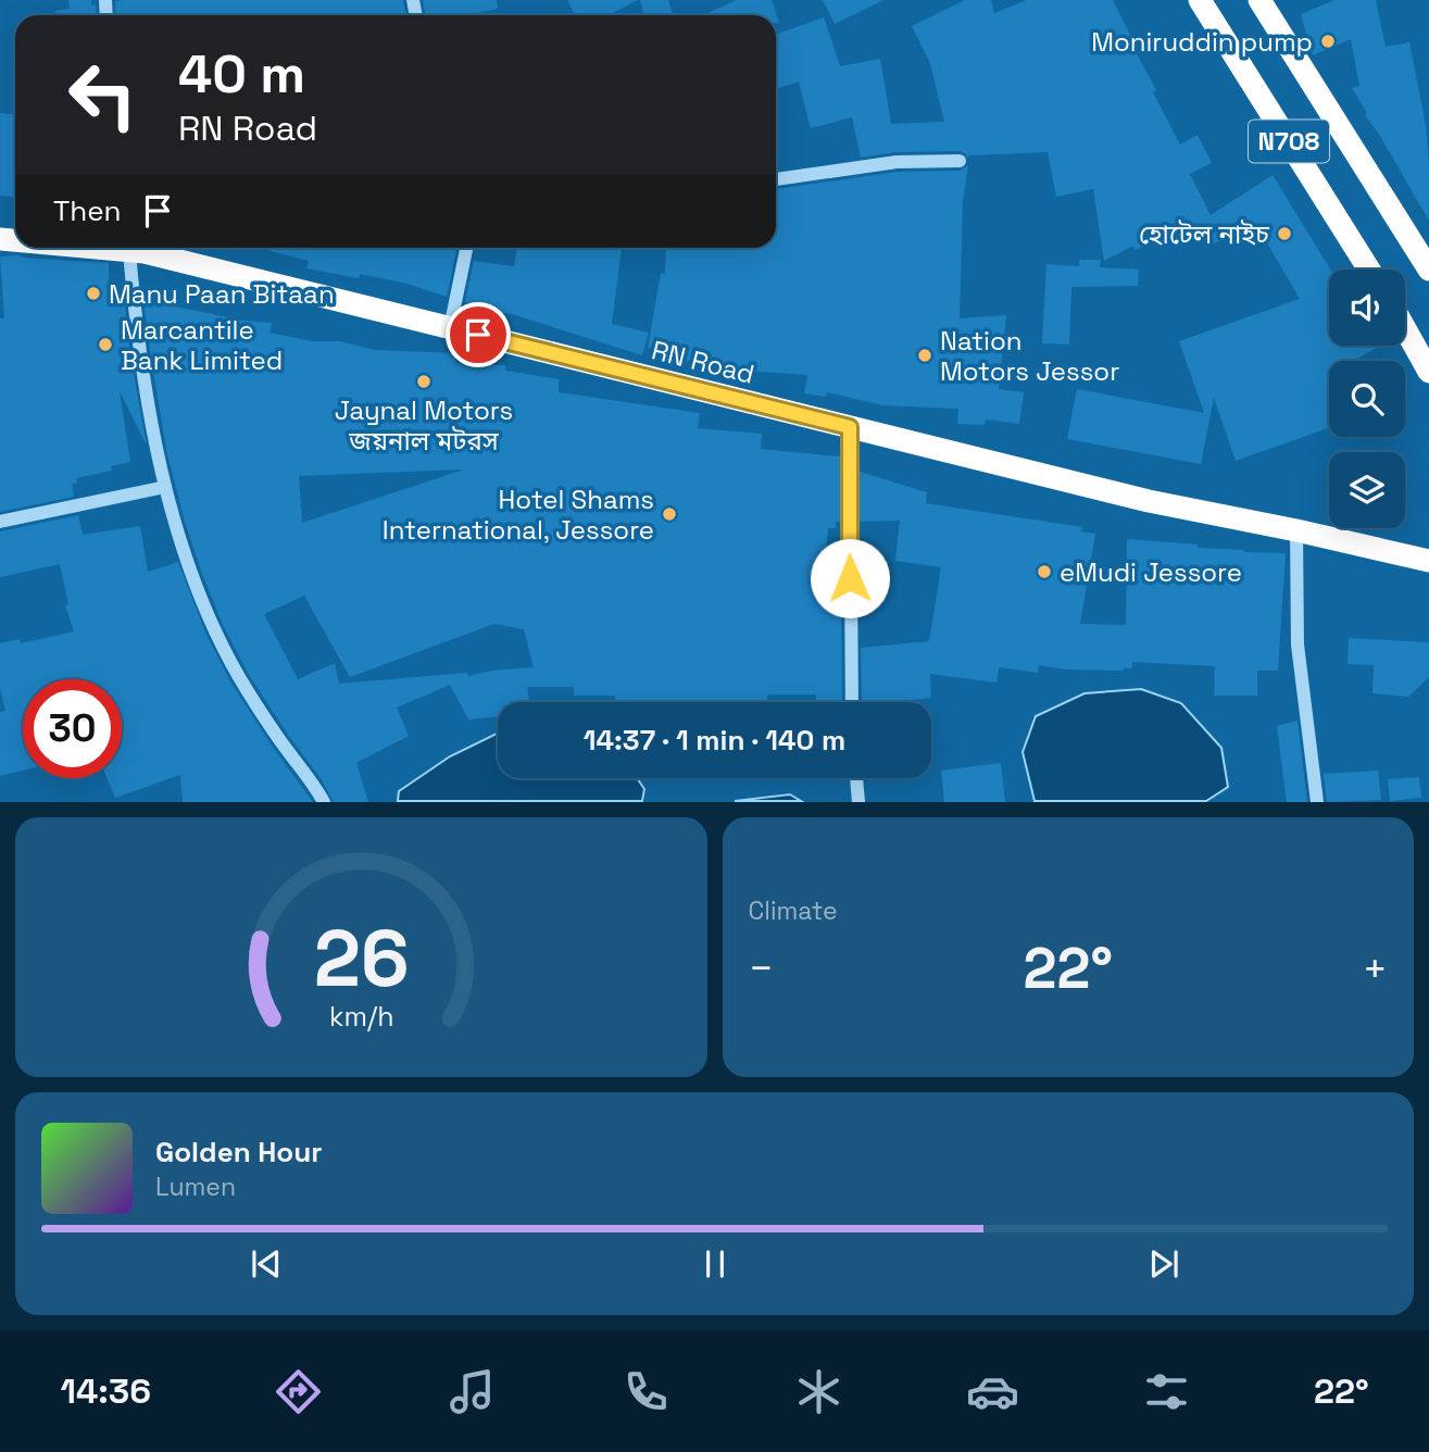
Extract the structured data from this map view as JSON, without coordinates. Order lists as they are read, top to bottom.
{
  "streets": {
    "highway": ["N708", "RN Road"]
  },
  "places": [
    "Moniruddin pump",
    "হোটেল নাইচ",
    "Manu Paan Bitaan",
    "Marcantile Bank Limited",
    "Nation Motors Jessor",
    "Jaynal Motors জয়নাল মটরস",
    "Hotel Shams International, Jessore",
    "eMudi Jessore"
  ],
  "page": {
    "turn": ["40 m", "RN Road"],
    "then": "Then",
    "limit": "30",
    "trip": "14:37 · 1 min · 140 m",
    "tile": "Climate",
    "heat": ["−", "22°", "+"],
    "song": ["Golden Hour", "Lumen"],
    "tabs": ["14:36", "22°"],
    "gauge": ["26", "km/h"]
  }
}
